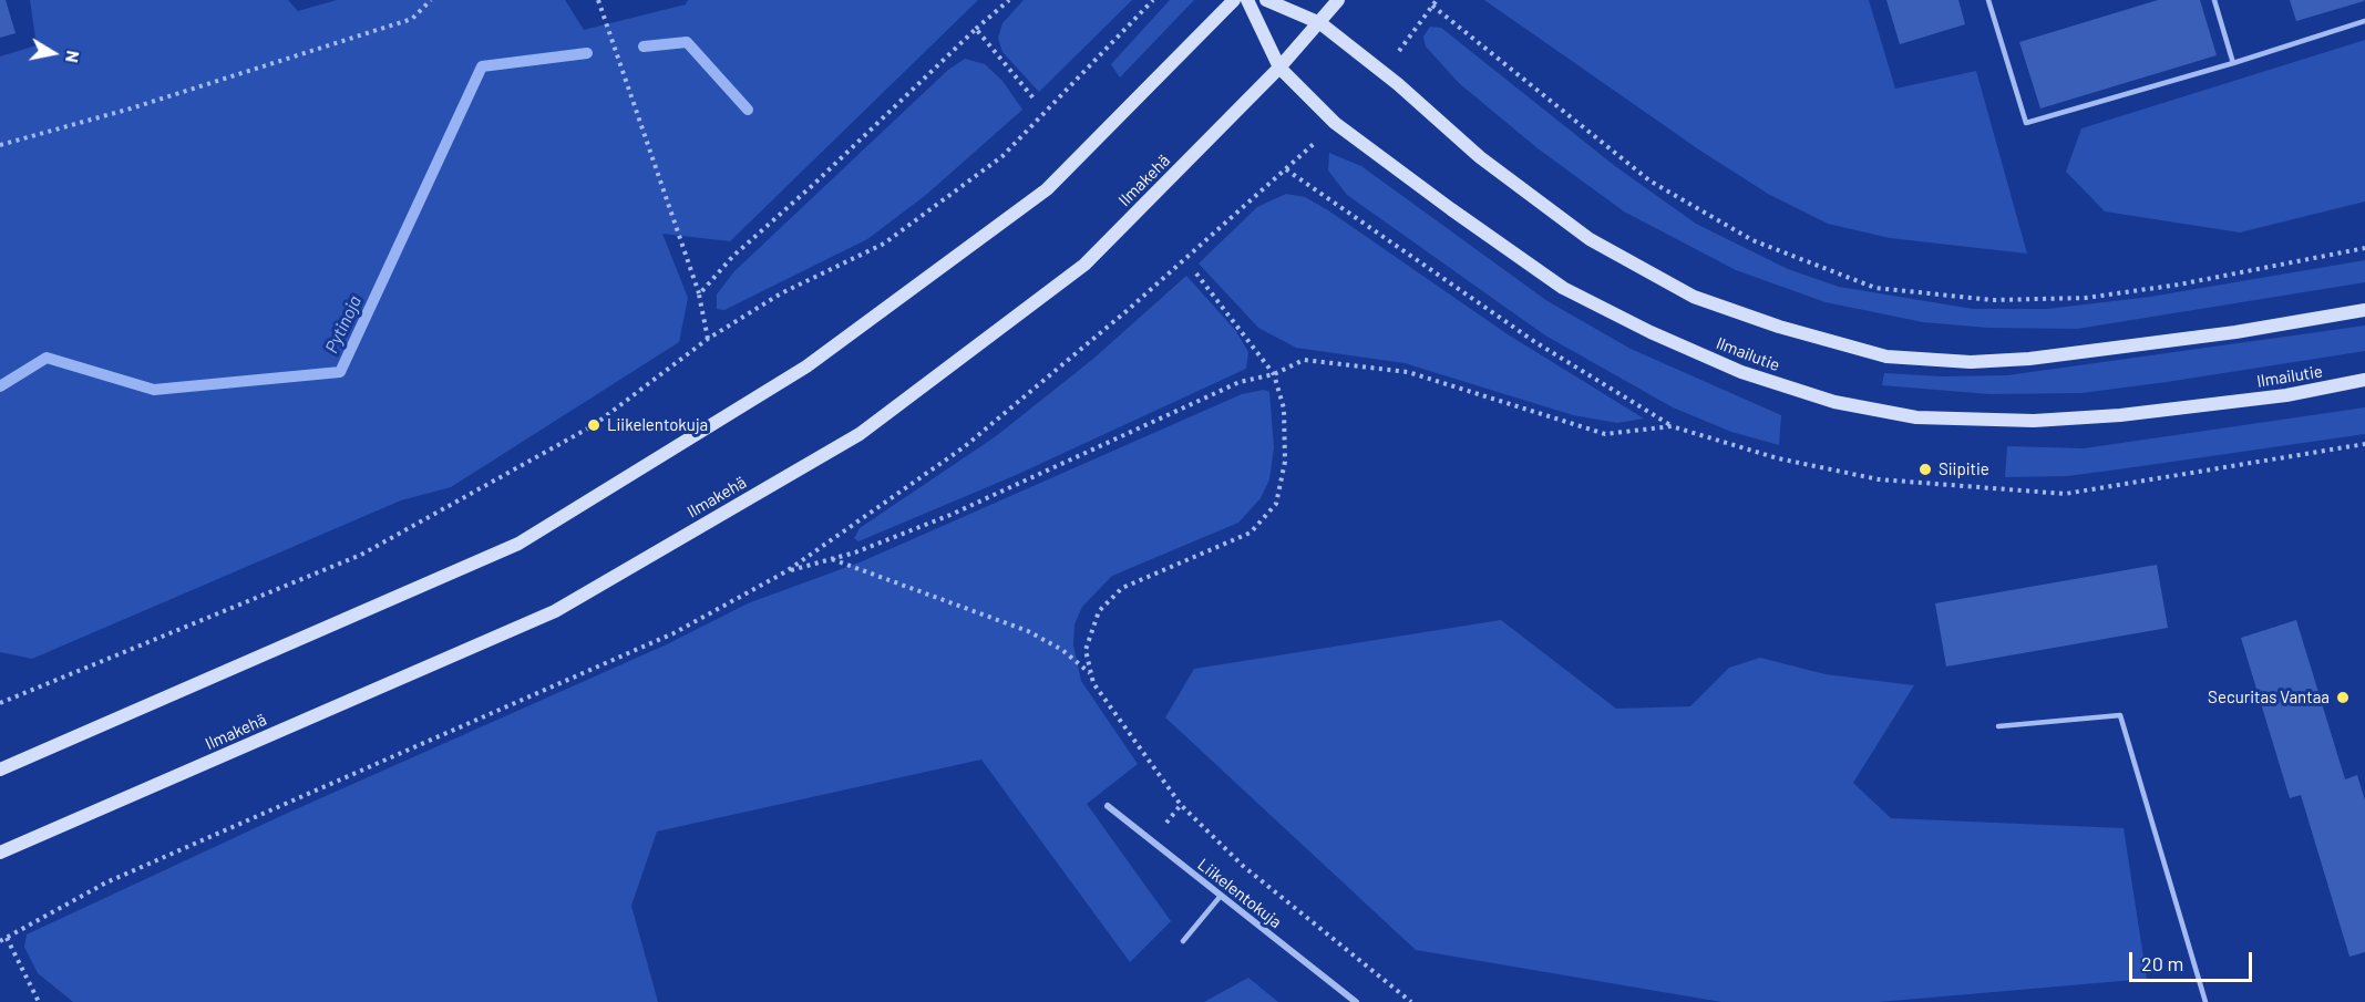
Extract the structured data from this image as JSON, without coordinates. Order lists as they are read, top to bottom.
{
  "streets": {
    "main road": ["Ilmakehä", "Ilmailutie"],
    "street": ["Liikelentokuja"]
  },
  "crossings": [
    ["Ilmakehä", "Ilmailutie"]
  ],
  "water": ["Pytinoja"],
  "places": ["Liikelentokuja", "Siipitie", "Securitas Vantaa"],
  "scale_bar": "20 m",
  "north": "right"
}
